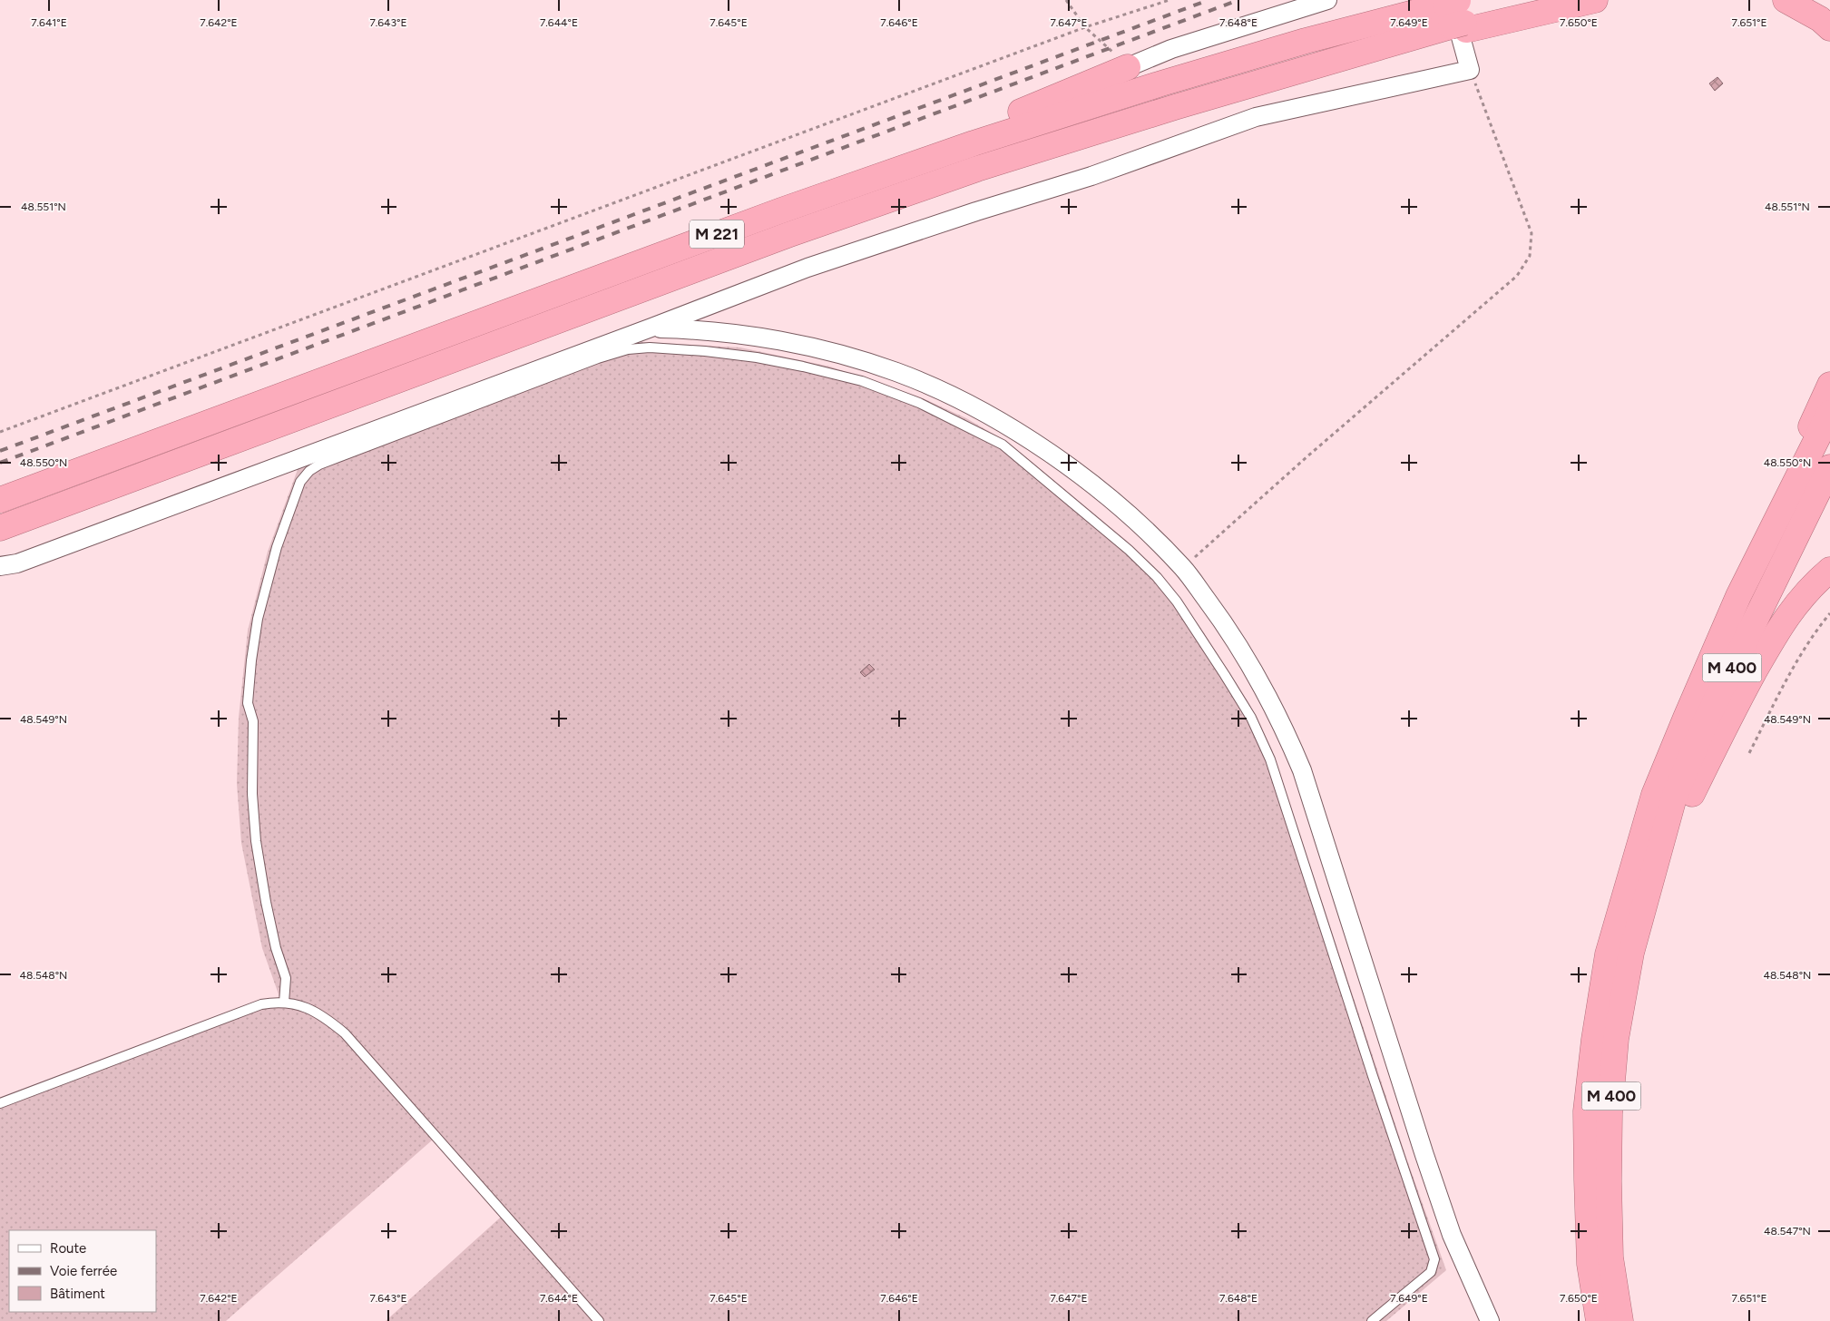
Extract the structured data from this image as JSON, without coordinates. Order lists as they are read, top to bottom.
{
  "streets": {
    "highway": ["M 221", "M 400"]
  },
  "legend": ["Route", "Voie ferrée", "Bâtiment"],
  "coordinates": [
    "7.641°E",
    "7.642°E",
    "7.643°E",
    "7.644°E",
    "7.645°E",
    "7.646°E",
    "7.647°E",
    "7.648°E",
    "7.649°E",
    "7.650°E",
    "7.651°E",
    "48.551°N",
    "48.550°N",
    "48.549°N",
    "48.548°N",
    "48.547°N"
  ]
}
